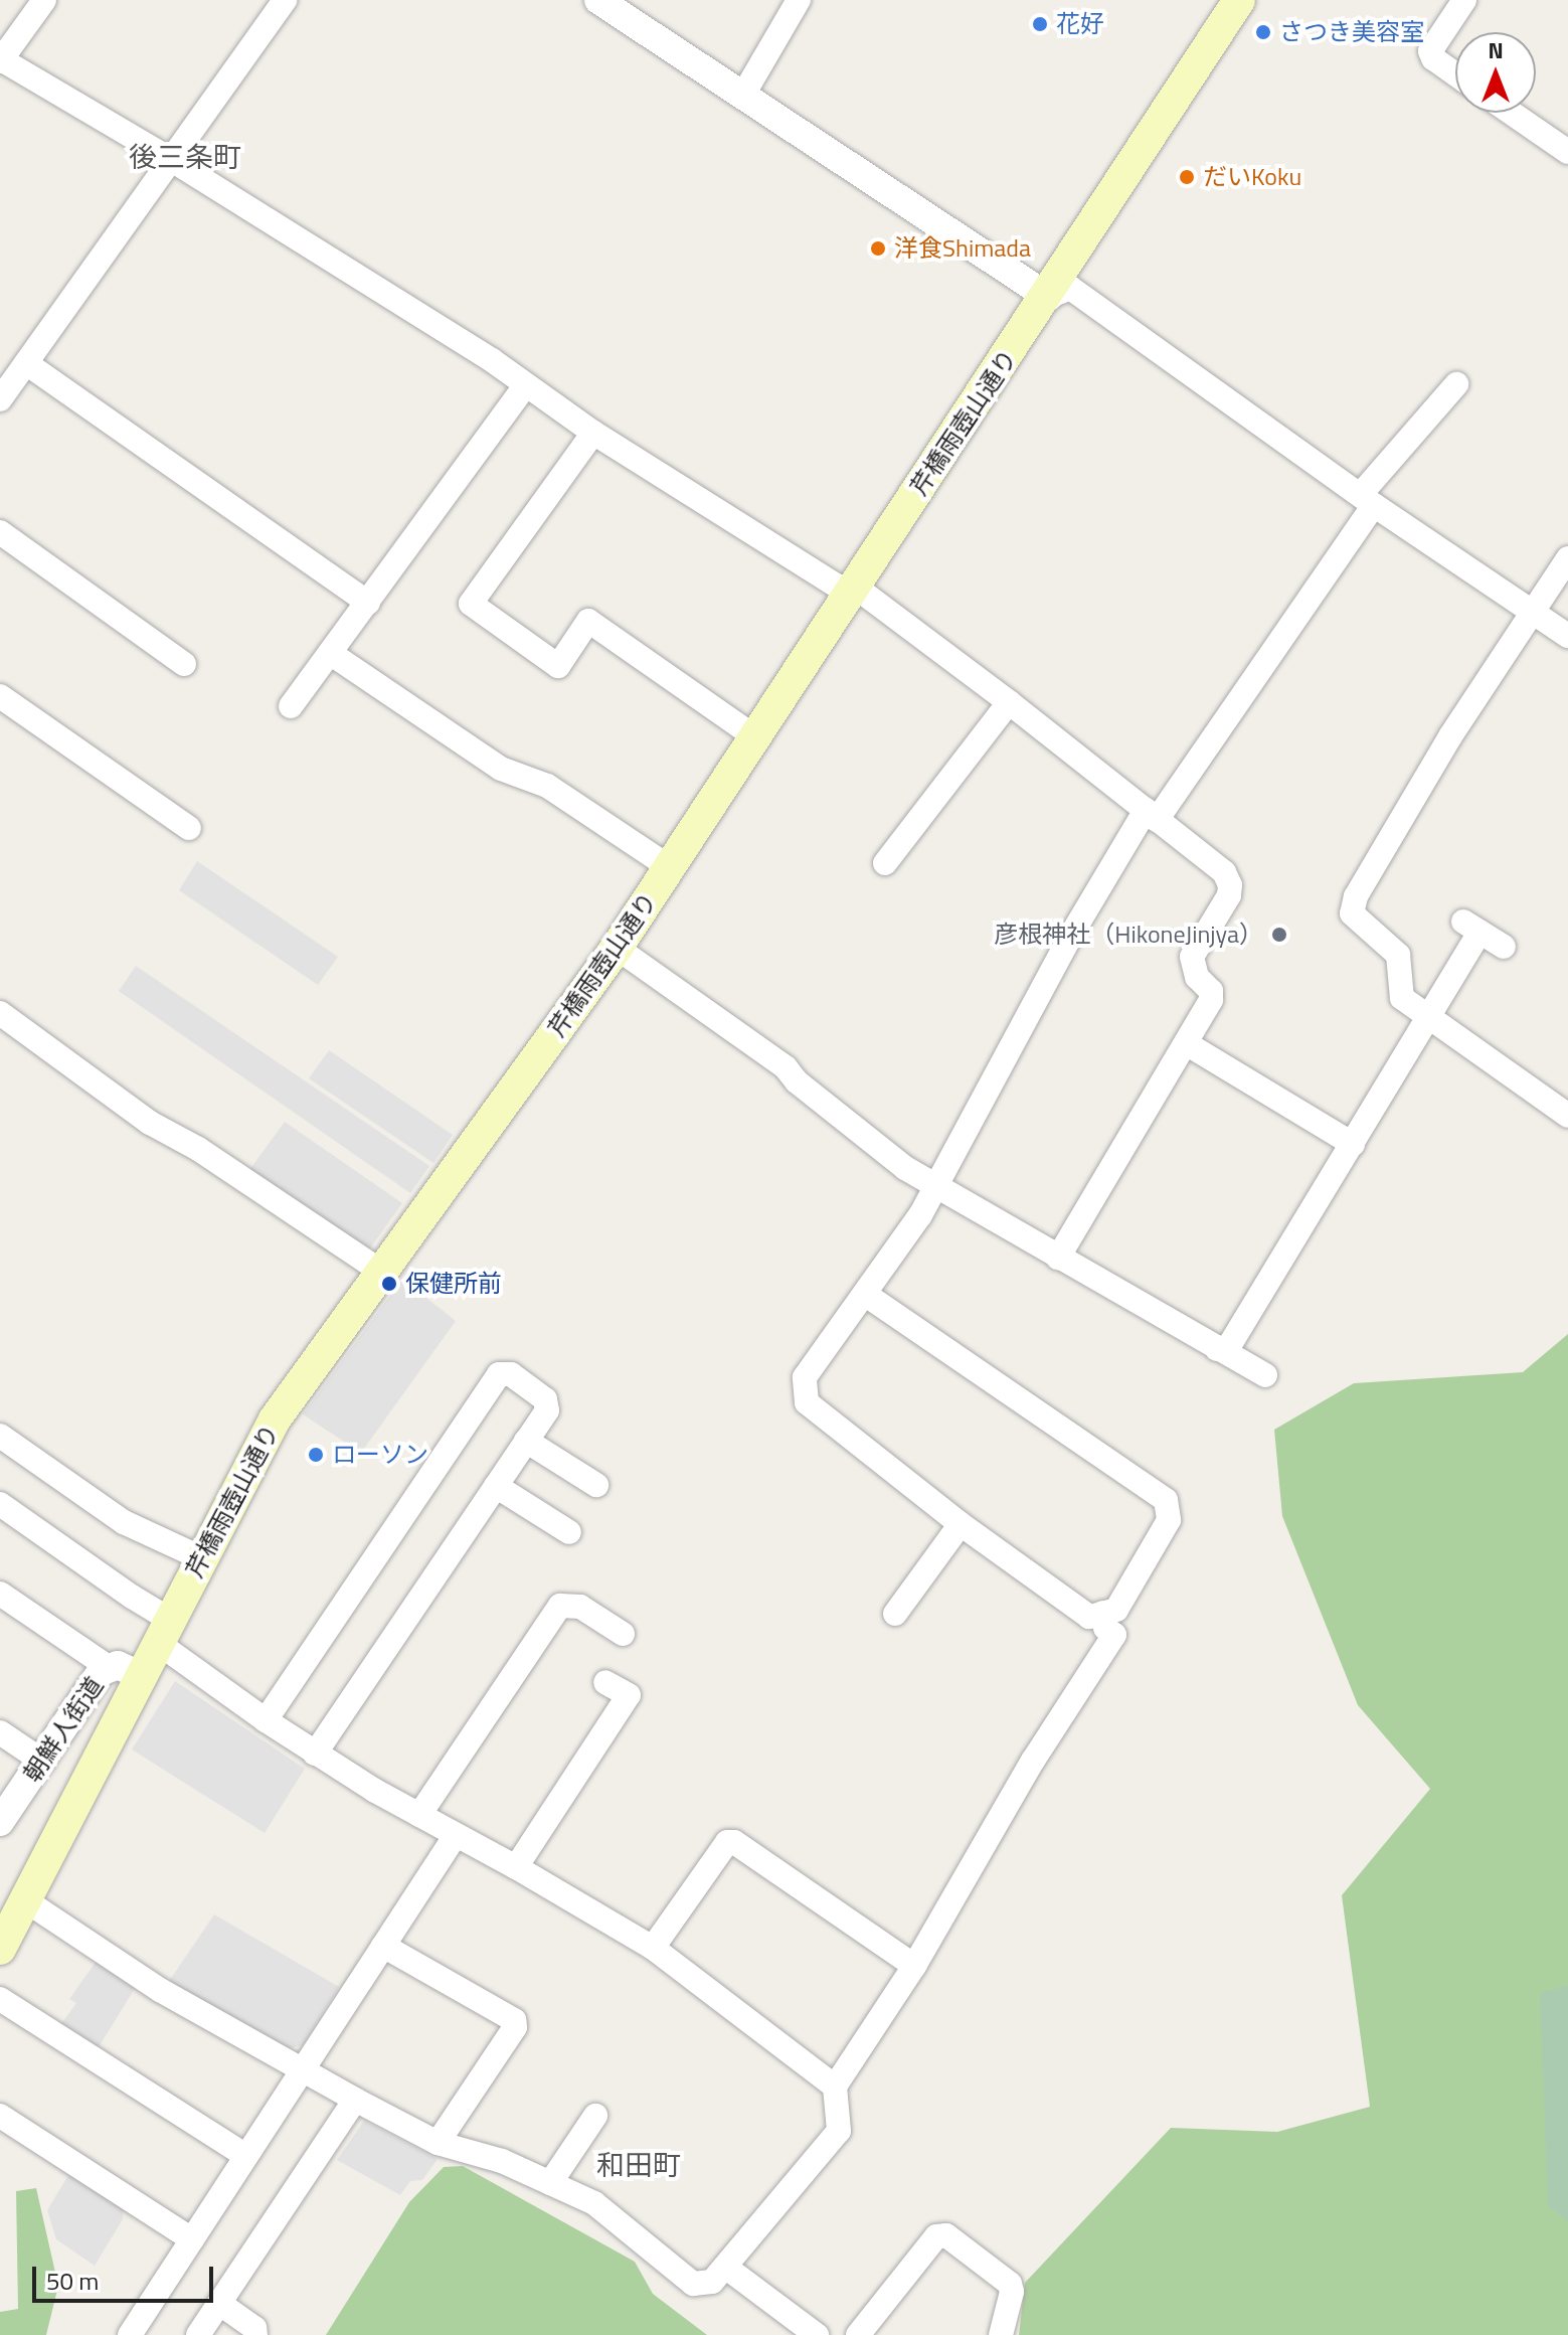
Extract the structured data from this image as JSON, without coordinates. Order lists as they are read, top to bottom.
{
  "streets": {
    "main road": ["芹橋雨壺山通り"],
    "street": ["朝鮮人街道"]
  },
  "crossings": [
    ["芹橋雨壺山通り", "朝鮮人街道"]
  ],
  "districts": ["後三条町", "和田町"],
  "places": [
    "花好",
    "さつき美容室",
    "だいKoku",
    "洋食Shimada",
    "彦根神社（HikoneJinjya）",
    "保健所前",
    "ローソン"
  ],
  "scale_bar": "50 m",
  "north": "top"
}
